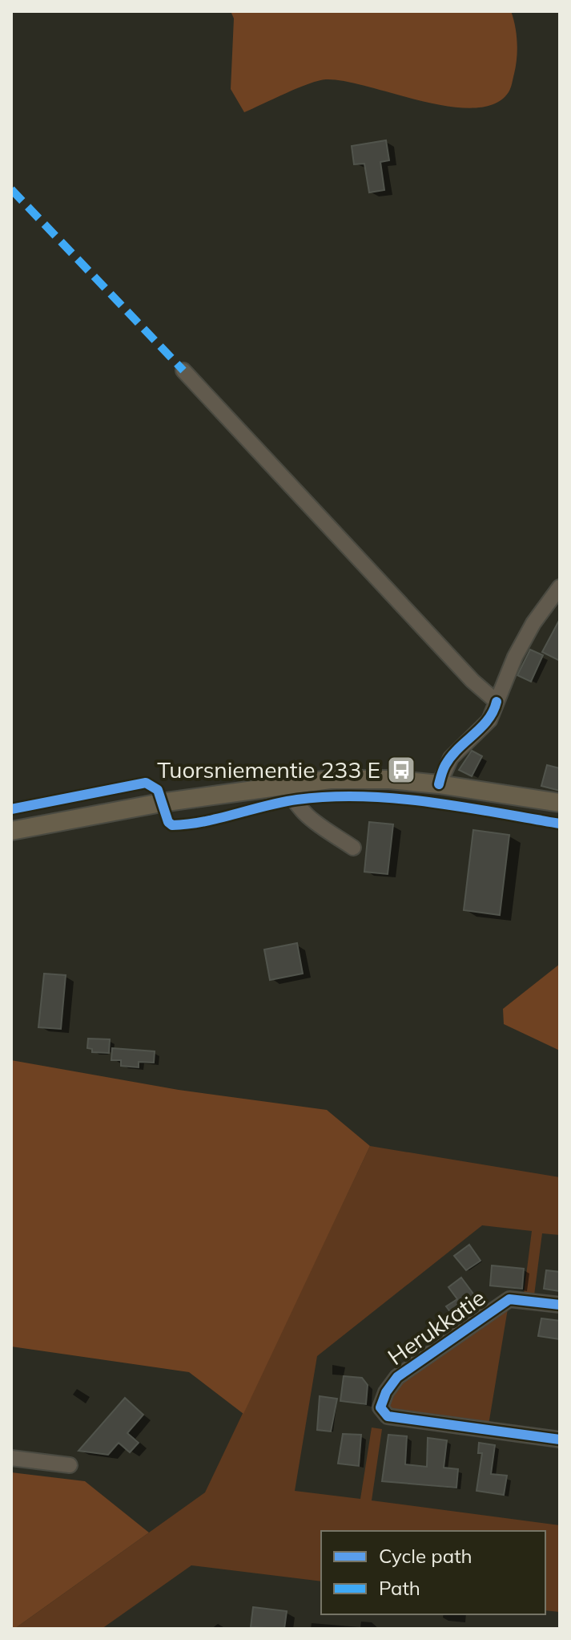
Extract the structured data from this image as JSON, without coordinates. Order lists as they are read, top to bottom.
{
  "streets": {
    "street": ["Herukkatie"]
  },
  "places": {
    "bus stop": ["Tuorsniementie 233 E"]
  },
  "legend": ["Cycle path", "Path"]
}
